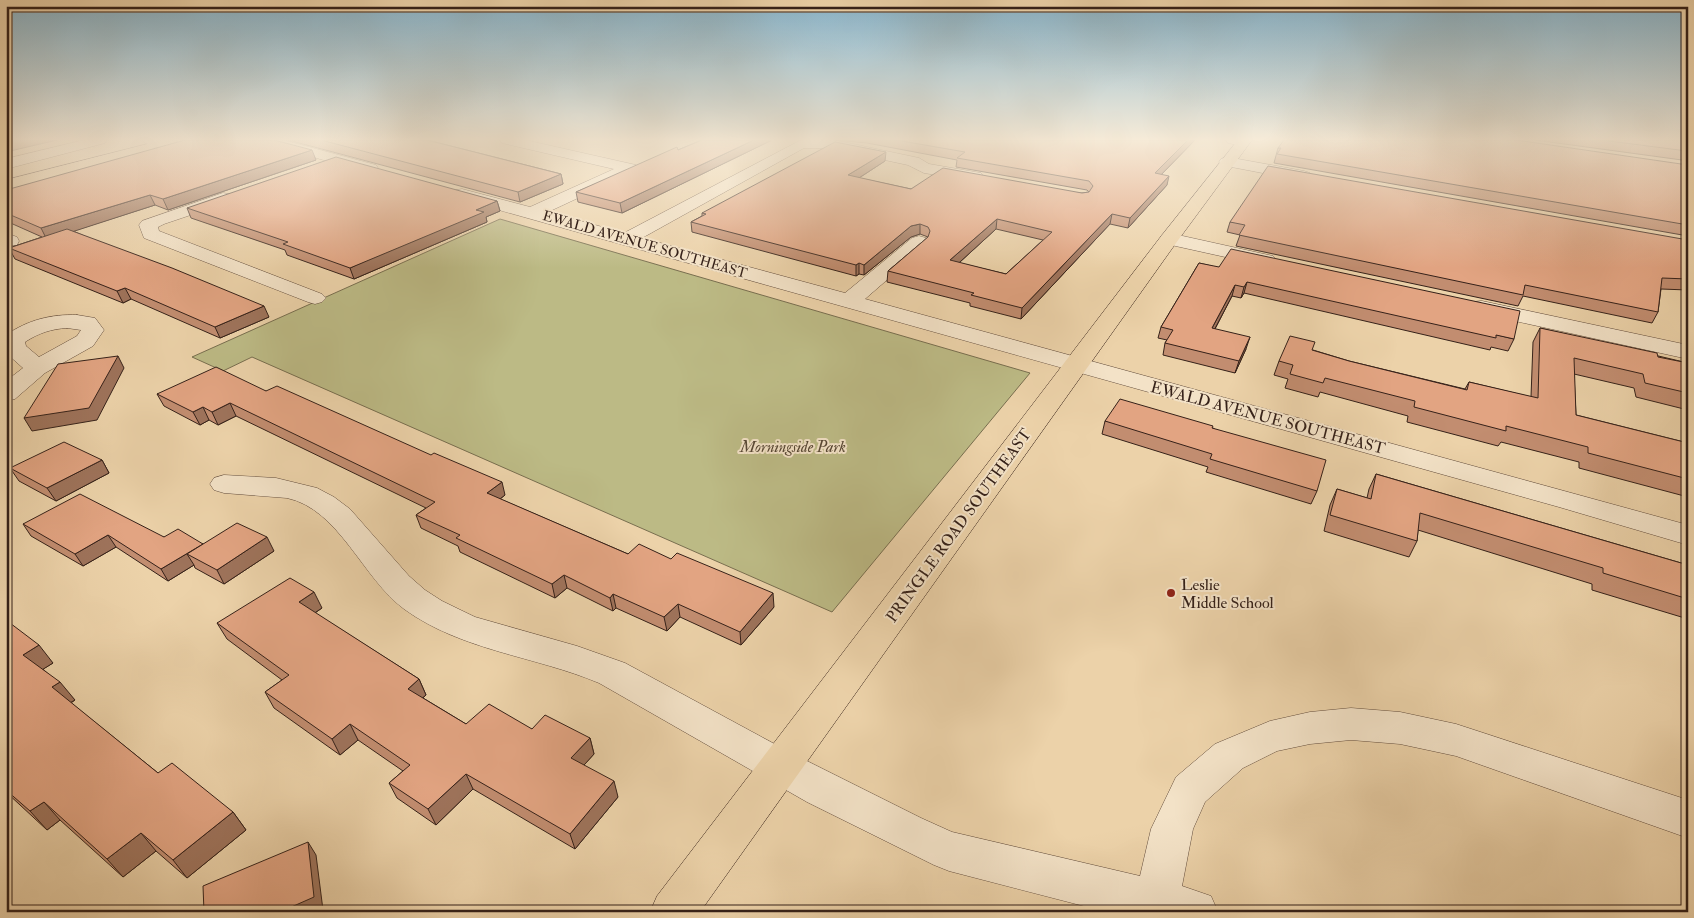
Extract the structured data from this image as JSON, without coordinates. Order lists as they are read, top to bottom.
{
  "streets": {
    "main road": ["PRINGLE ROAD SOUTHEAST"],
    "street": ["EWALD AVENUE SOUTHEAST"]
  },
  "crossings": [
    ["EWALD AVENUE SOUTHEAST", "PRINGLE ROAD SOUTHEAST"]
  ],
  "parks": ["Morningside Park"],
  "places": ["Leslie Middle School"]
}
